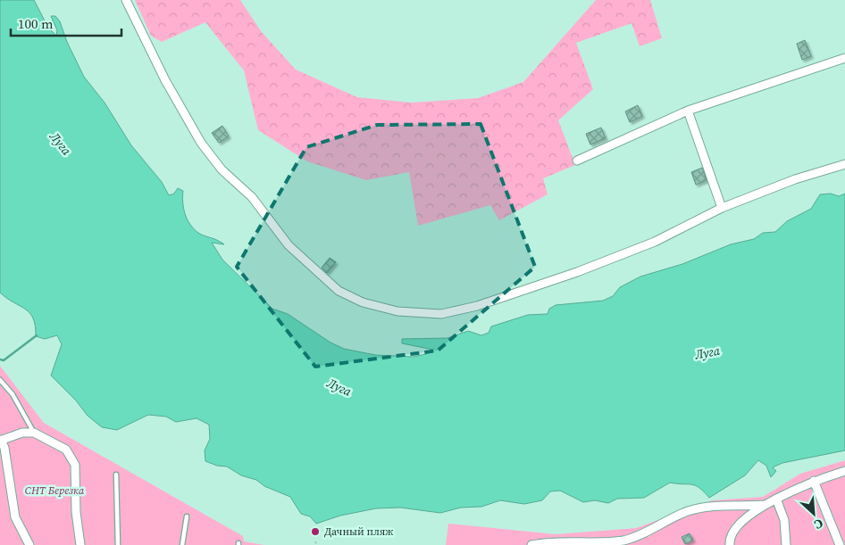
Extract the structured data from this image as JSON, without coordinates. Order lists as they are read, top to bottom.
{
  "water": ["Луга"],
  "parks": ["СНТ Березка"],
  "places": ["Дачный пляж"],
  "scale_bar": "100 m",
  "north": "bottom right"
}
